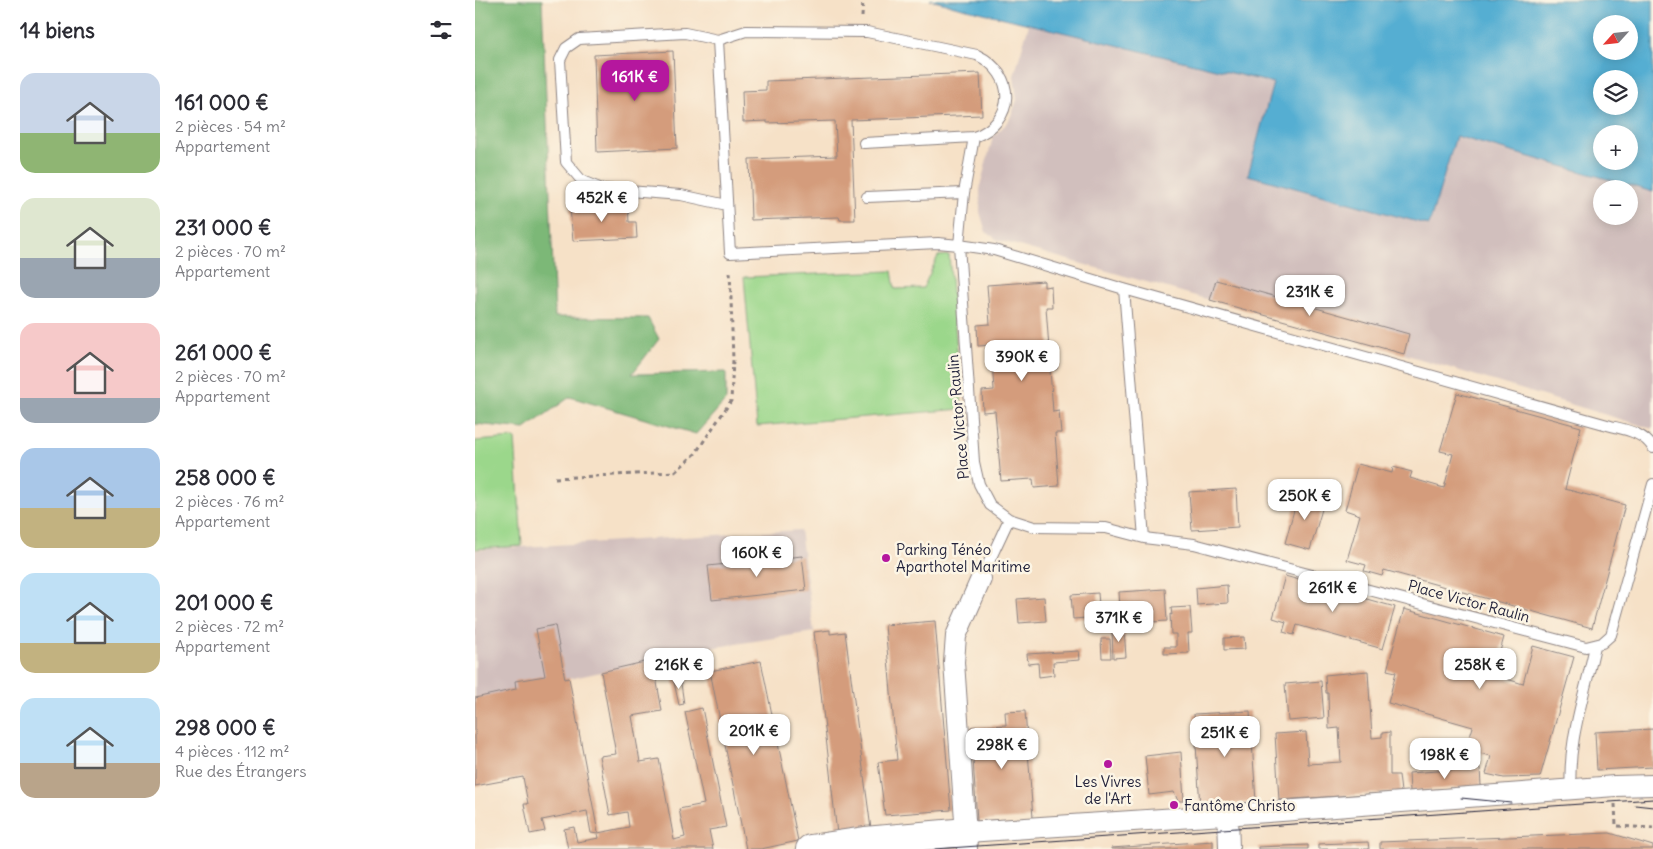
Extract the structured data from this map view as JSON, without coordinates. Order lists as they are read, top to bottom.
{
  "streets": {
    "lane": ["Place Victor Raulin"]
  },
  "places": ["Parking Ténéo Aparthotel Maritime", "Les Vivres de l'Art", "Fantôme Christo"],
  "north": "bottom left",
  "page": {
    "heading": "14 biens",
    "map_buttons": ["+", "−"],
    "list": [
      {
        "name": "161 000 €",
        "note": "2 pièces · 54 m² · Appartement"
      },
      {
        "name": "231 000 €",
        "note": "2 pièces · 70 m² · Appartement"
      },
      {
        "name": "261 000 €",
        "note": "2 pièces · 70 m² · Appartement"
      },
      {
        "name": "258 000 €",
        "note": "2 pièces · 76 m² · Appartement"
      },
      {
        "name": "201 000 €",
        "note": "2 pièces · 72 m² · Appartement"
      },
      {
        "name": "298 000 €",
        "note": "4 pièces · 112 m² · Rue des Étrangers"
      }
    ],
    "price": [
      "161K €",
      "452K €",
      "231K €",
      "390K €",
      "250K €",
      "160K €",
      "261K €",
      "371K €",
      "216K €",
      "258K €",
      "201K €",
      "251K €",
      "298K €",
      "198K €"
    ]
  }
}
